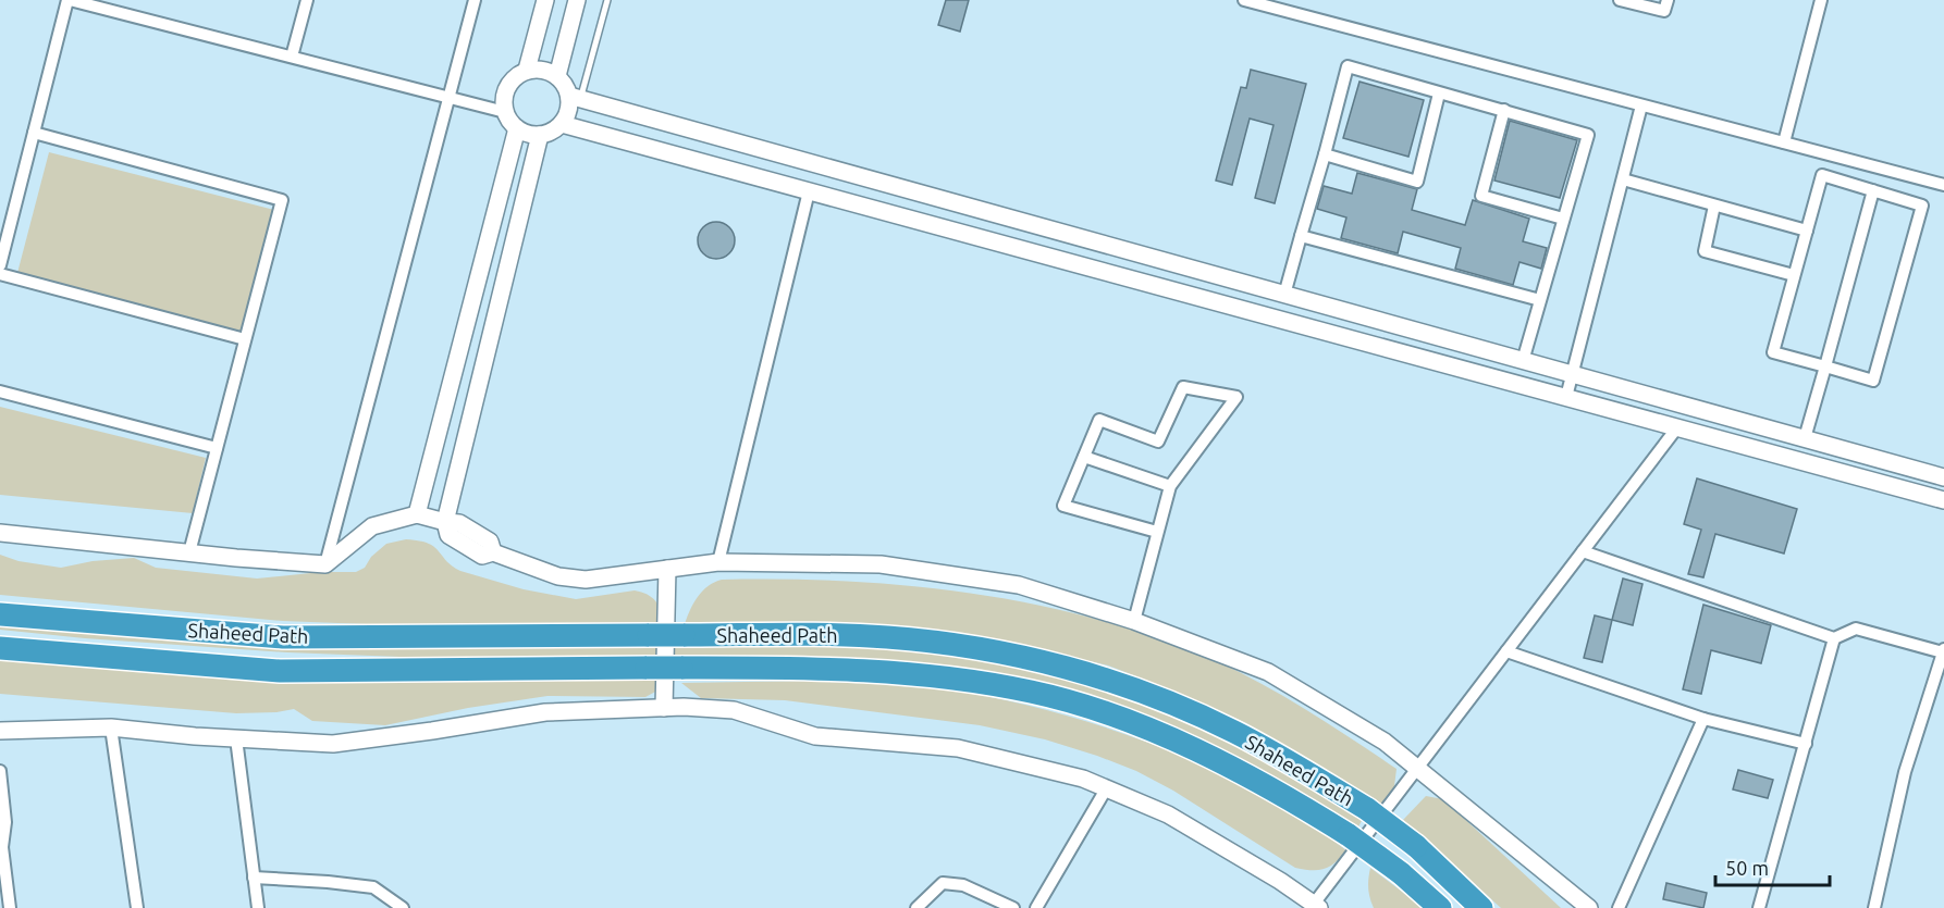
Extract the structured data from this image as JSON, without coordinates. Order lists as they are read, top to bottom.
{
  "streets": {
    "highway": ["Shaheed Path"]
  },
  "scale_bar": "50 m"
}
